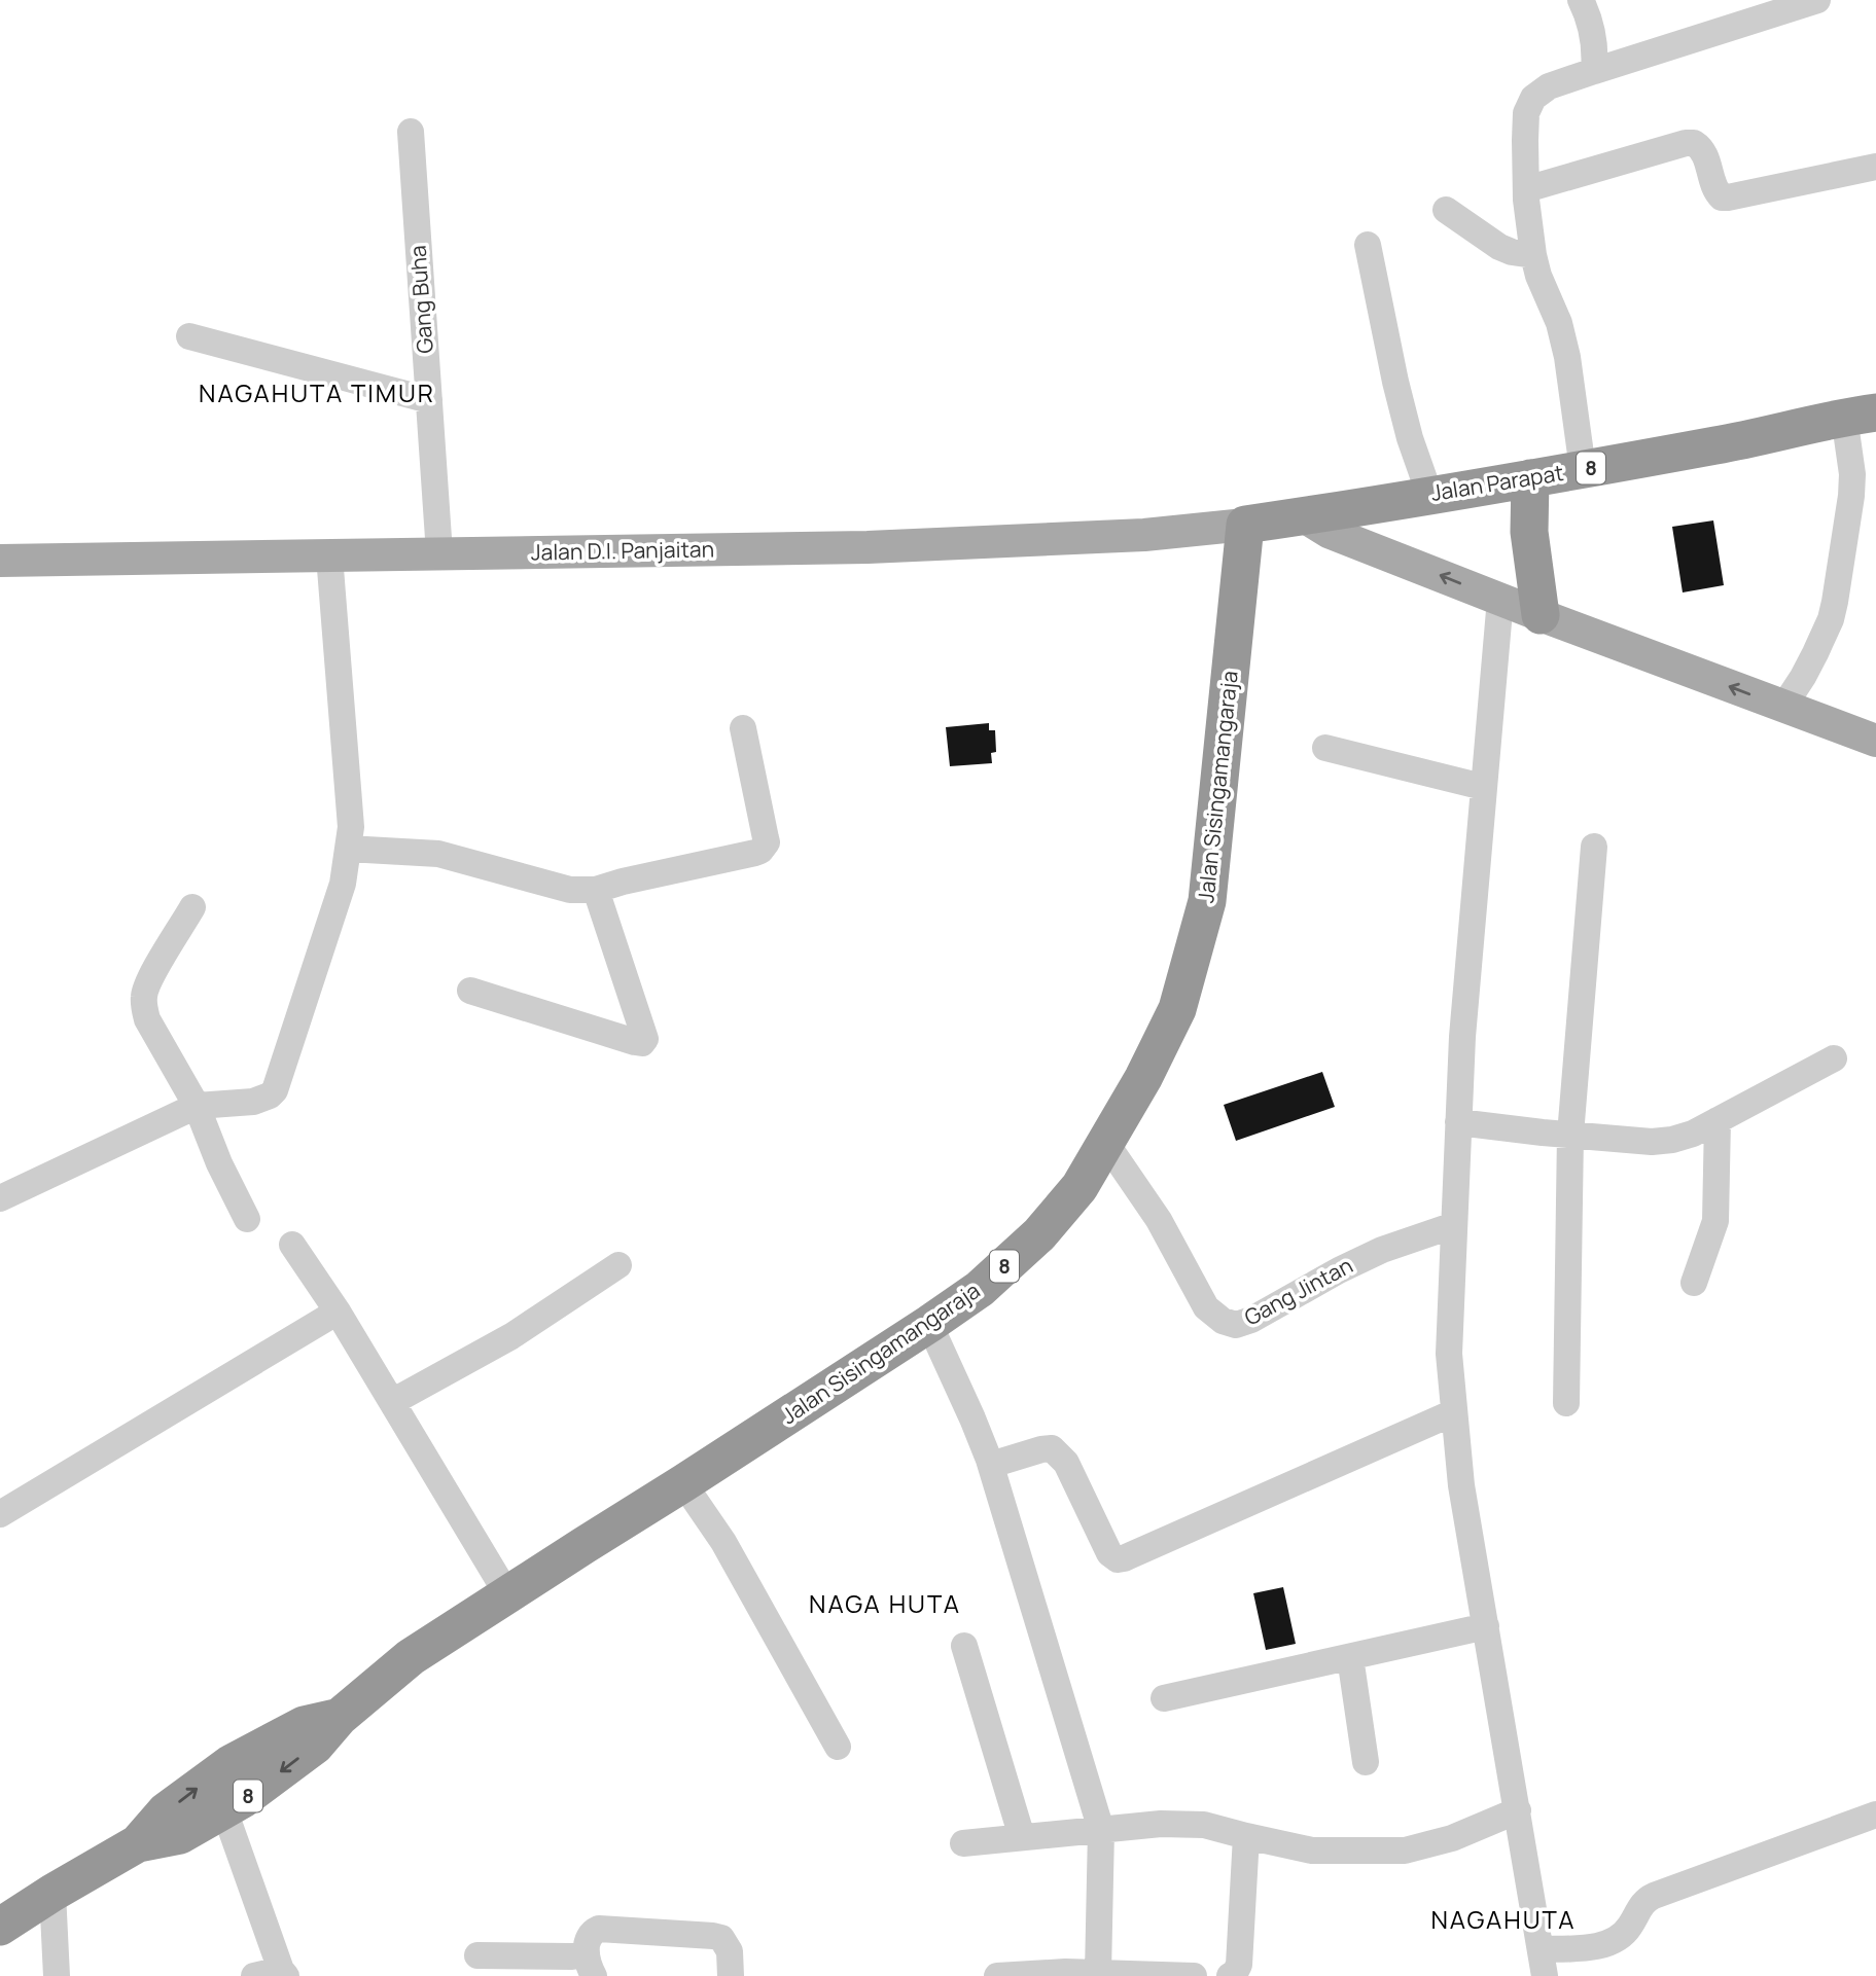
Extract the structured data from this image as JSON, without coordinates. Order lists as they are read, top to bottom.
{
  "streets": {
    "highway": ["8", "Jalan Parapat", "Jalan Sisingamangaraja"],
    "main road": ["Jalan D.I. Panjaitan"],
    "street": ["Gang Buha", "Gang Jintan"]
  },
  "crossings": [
    ["Gang Buha", "Jalan D.I. Panjaitan"],
    ["Jalan Parapat", "Jalan D.I. Panjaitan"],
    ["Jalan Parapat", "Jalan Sisingamangaraja"],
    ["Jalan D.I. Panjaitan", "Jalan Sisingamangaraja"],
    ["Jalan Sisingamangaraja", "Gang Jintan"]
  ],
  "districts": ["NAGAHUTA TIMUR", "NAGA HUTA", "NAGAHUTA"]
}
